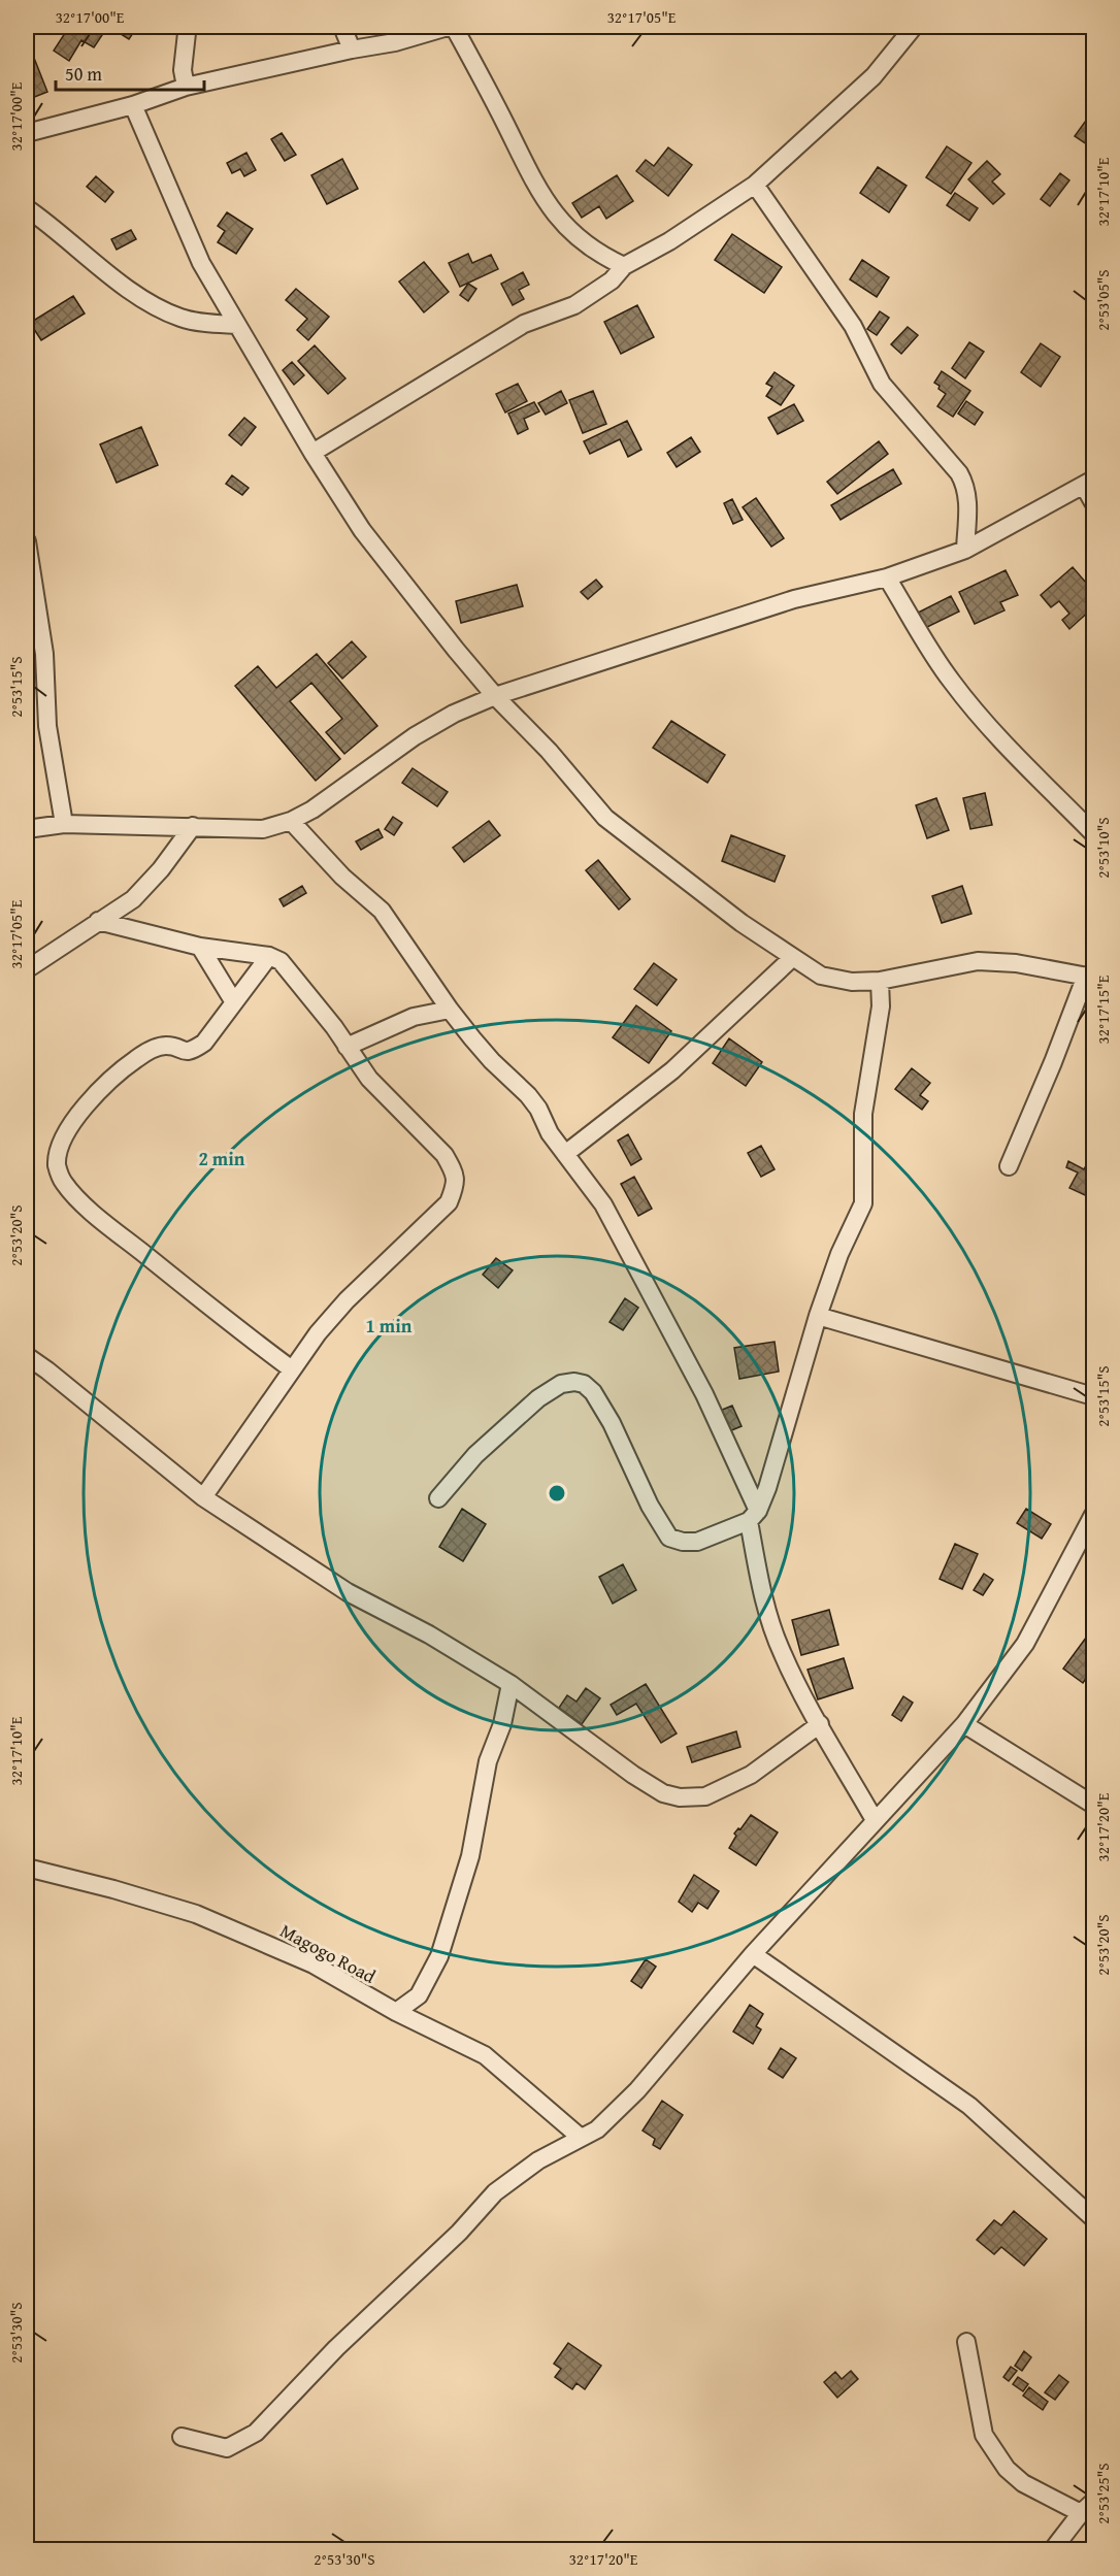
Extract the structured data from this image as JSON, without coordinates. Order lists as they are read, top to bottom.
{
  "streets": {
    "street": ["Magogo Road"]
  },
  "scale_bar": "50 m",
  "coordinates": [
    "32°17'00\"E",
    "32°17'05\"E",
    "32°17'10\"E",
    "2°53'05\"S",
    "2°53'15\"S",
    "2°53'10\"S",
    "32°17'15\"E",
    "2°53'20\"S",
    "32°17'20\"E",
    "2°53'30\"S",
    "2°53'25\"S"
  ],
  "rings": ["2 min", "1 min"]
}
